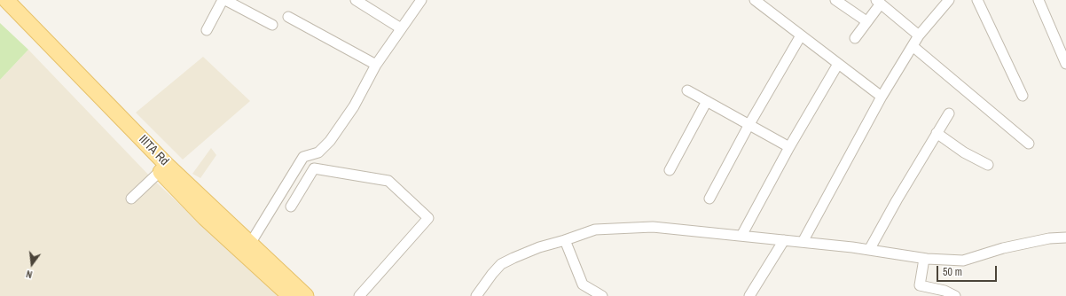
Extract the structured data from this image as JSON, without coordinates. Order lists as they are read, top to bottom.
{
  "streets": {
    "main road": ["IIITA Rd"]
  },
  "scale_bar": "50 m",
  "north": "bottom"
}
